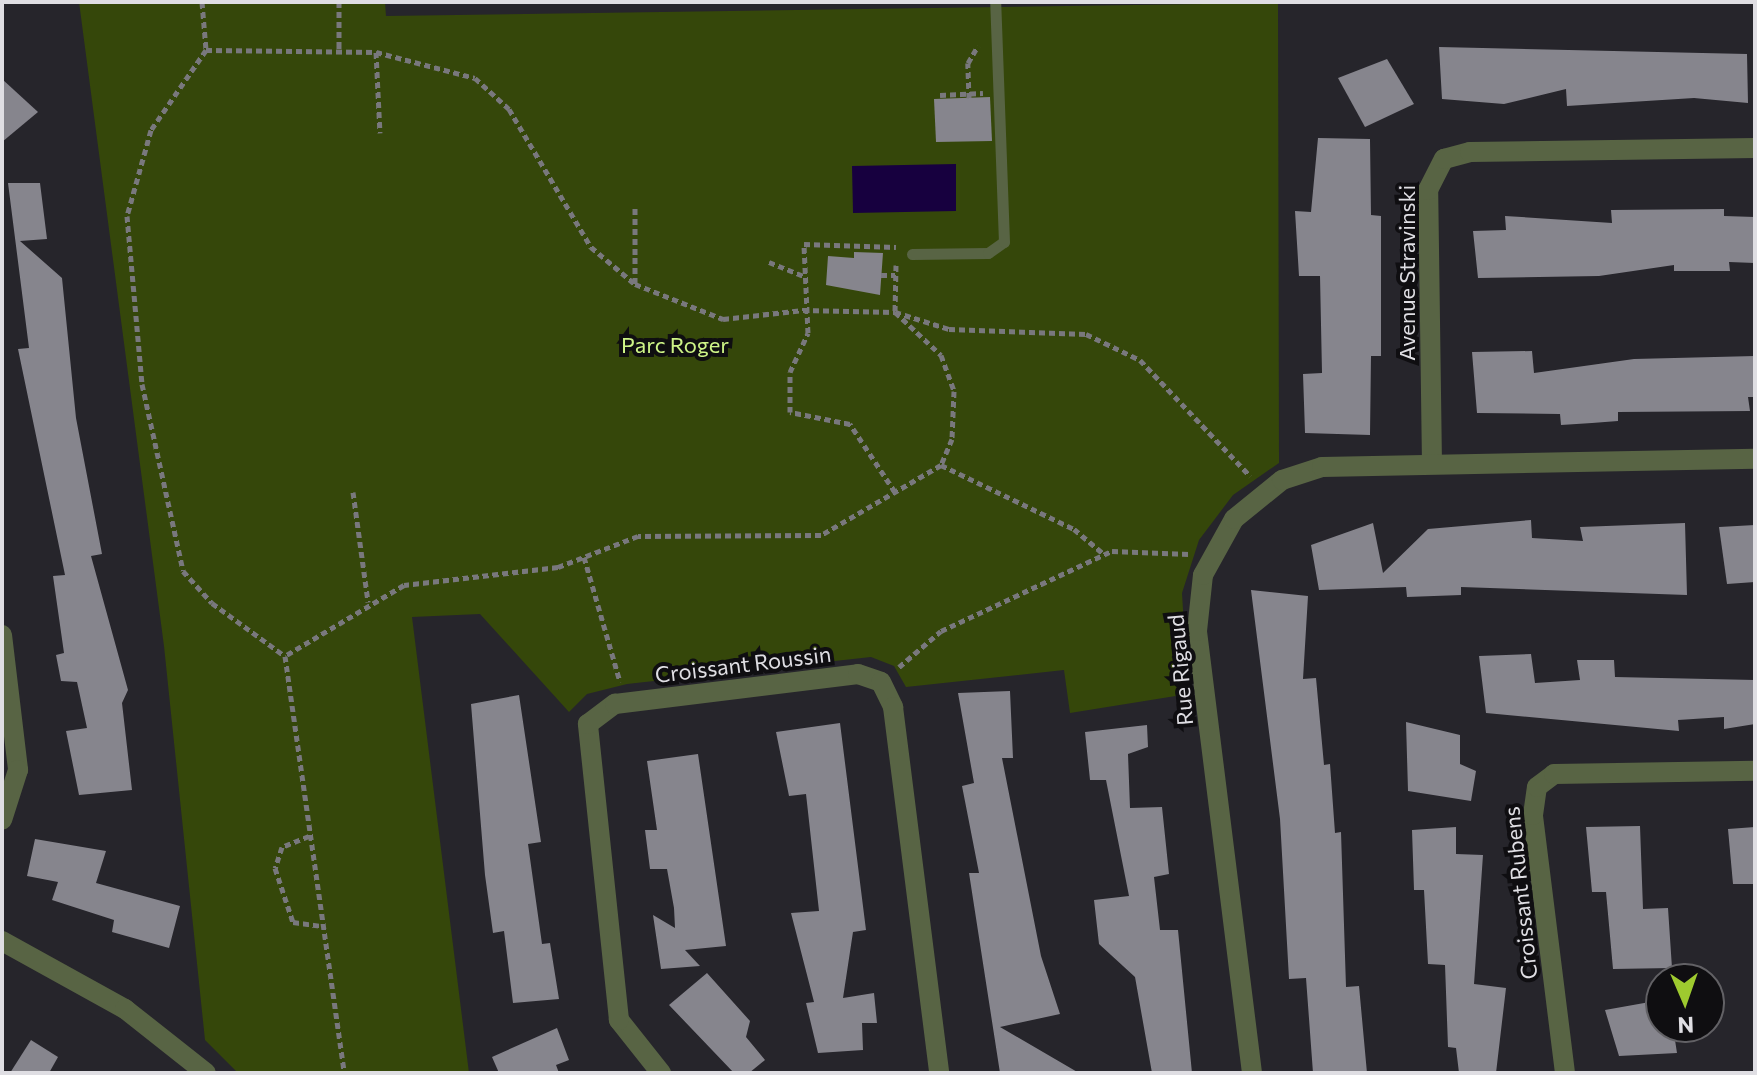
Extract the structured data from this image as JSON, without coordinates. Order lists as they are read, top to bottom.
{
  "streets": {
    "street": [
      "Avenue Stravinski",
      "Croissant Roussin",
      "Rue Rigaud",
      "Croissant Rubens"
    ]
  },
  "crossings": [
    ["Avenue Stravinski", "Rue Rigaud"]
  ],
  "parks": ["Parc Roger"],
  "north": "bottom"
}
